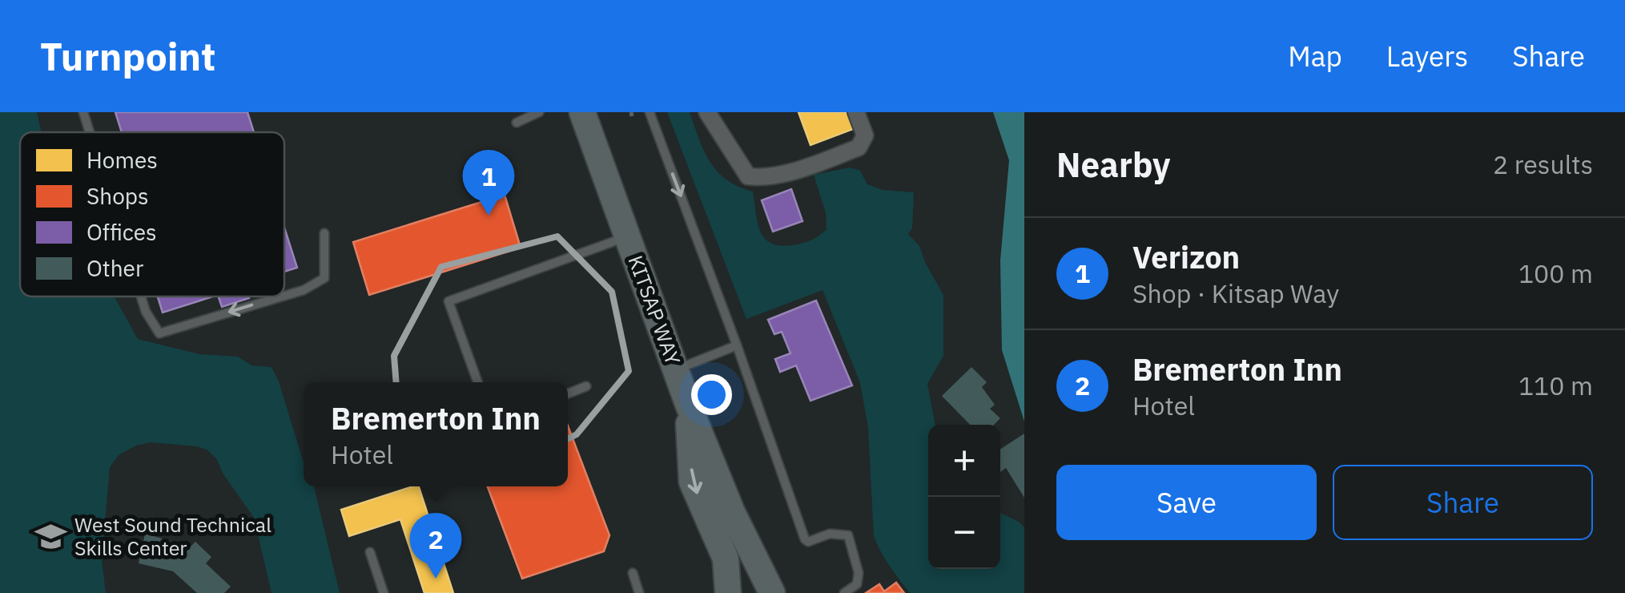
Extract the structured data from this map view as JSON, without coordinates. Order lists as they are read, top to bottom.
{
  "streets": {
    "main road": ["KITSAP WAY"]
  },
  "places": {
    "school or university": ["West Sound Technical Skills Center"]
  },
  "legend": [
    "Homes",
    "Shops",
    "Offices",
    "Other"
  ],
  "page": {
    "header": "Turnpoint",
    "nav": ["Map", "Layers", "Share"],
    "heading": ["Nearby", "2 results"],
    "pins": ["1", "2"],
    "list": [
      {
        "mark": "1",
        "name": "Verizon",
        "note": "Shop · Kitsap Way",
        "value": "100 m"
      },
      {
        "mark": "2",
        "name": "Bremerton Inn",
        "note": "Hotel",
        "value": "110 m"
      }
    ],
    "popup": ["Bremerton Inn", "Hotel"],
    "map_buttons": ["+", "−"],
    "buttons": ["Save", "Share"]
  }
}
